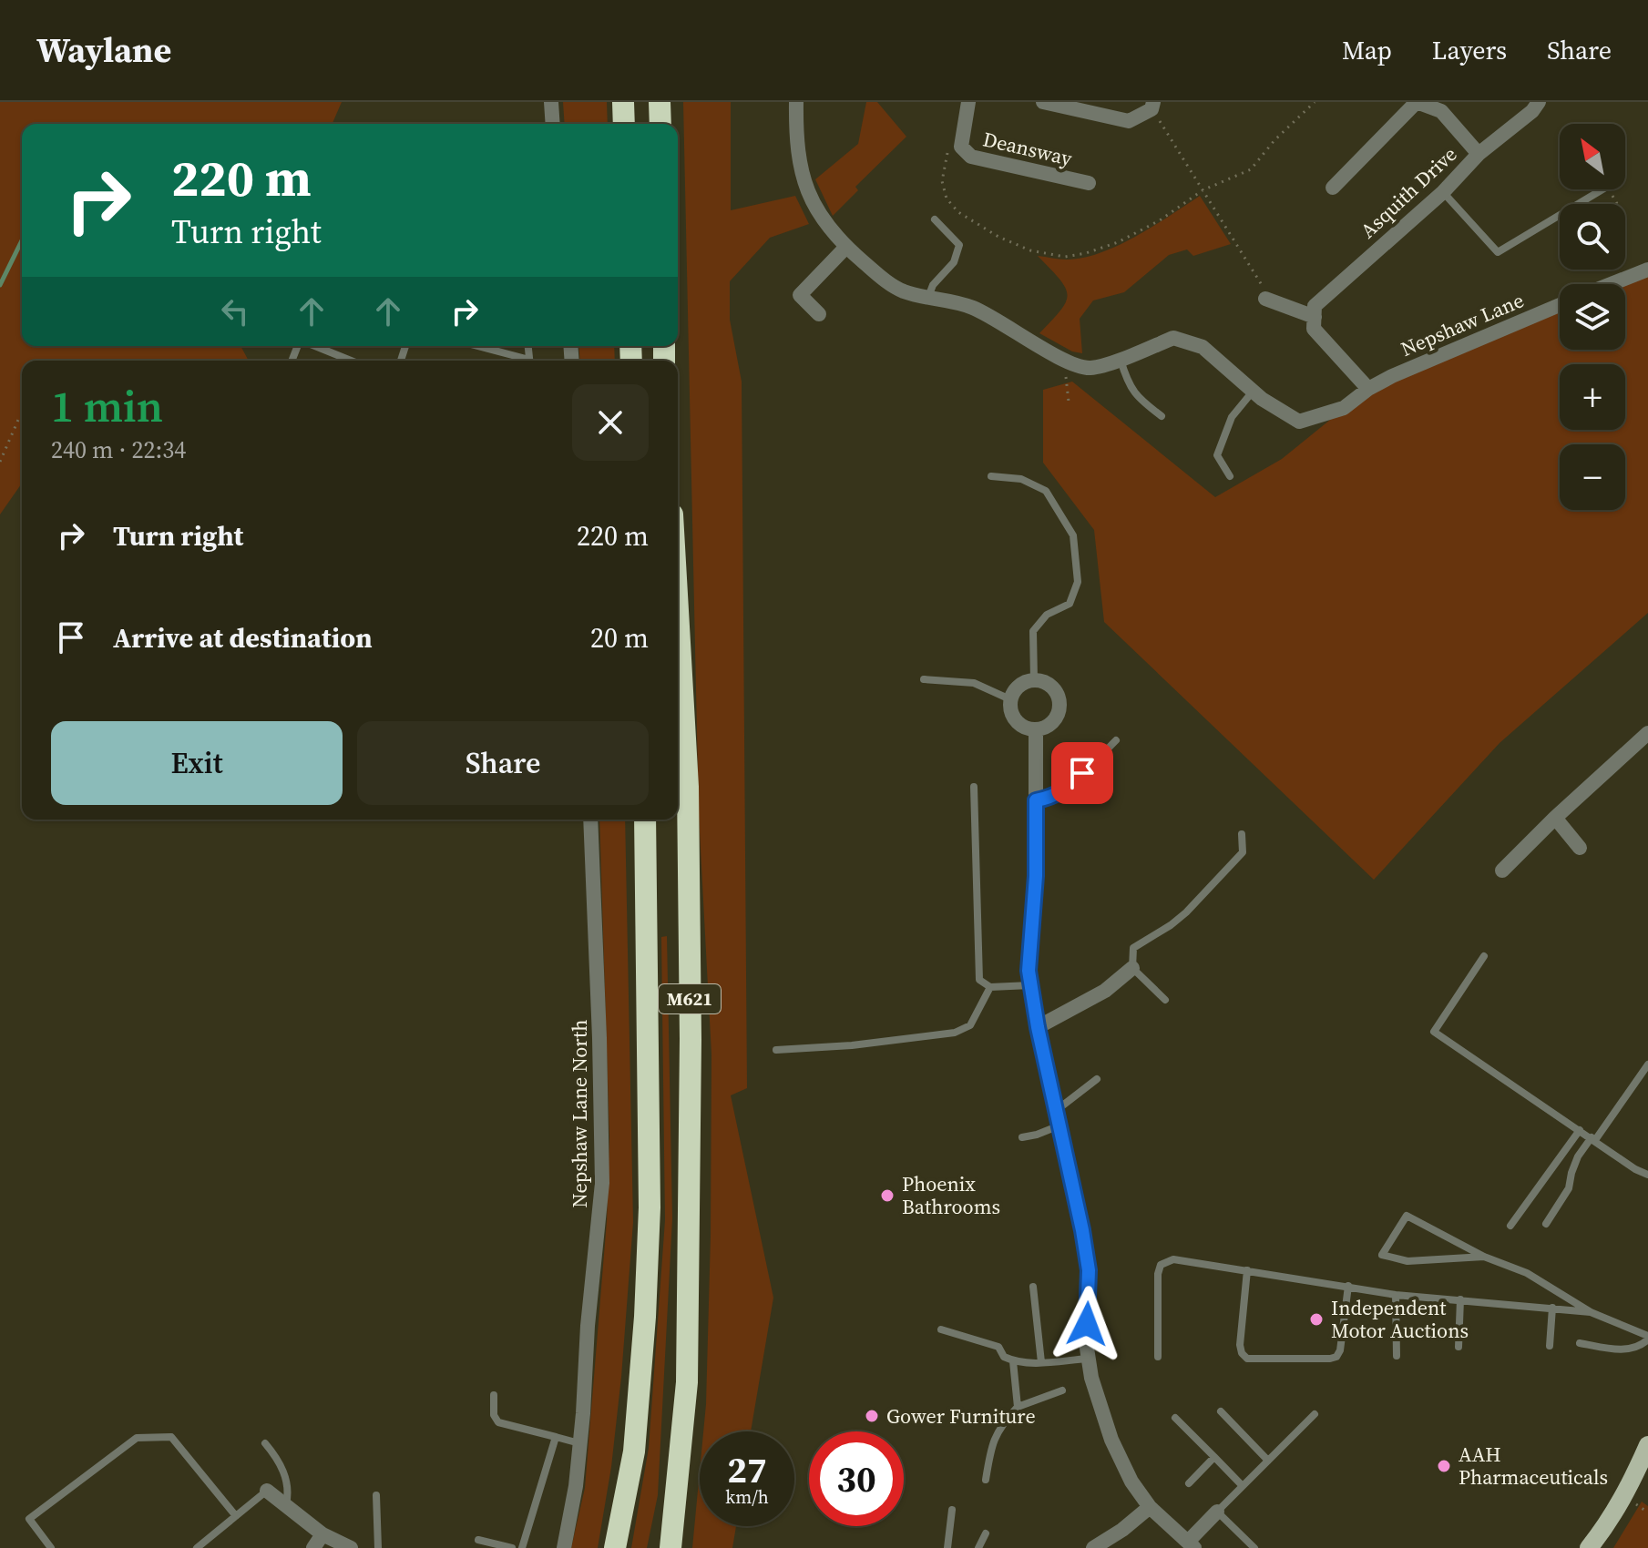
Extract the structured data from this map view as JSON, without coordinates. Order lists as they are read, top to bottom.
{
  "streets": {
    "highway": ["M621"],
    "street": [
      "Deansway",
      "Asquith Drive",
      "Nepshaw Lane",
      "Nepshaw Lane North"
    ]
  },
  "places": [
    "Phoenix Bathrooms",
    "Independent Motor Auctions",
    "Gower Furniture",
    "AAH Pharmaceuticals"
  ],
  "north": "top left",
  "page": {
    "header": "Waylane",
    "nav": ["Map", "Layers", "Share"],
    "map_buttons": ["+", "−"],
    "turn": ["220 m", "Turn right"],
    "heading": ["1 min", "240 m · 22:34"],
    "list": [
      {
        "name": "Turn right",
        "value": "220 m"
      },
      {
        "name": "Arrive at destination",
        "value": "20 m"
      }
    ],
    "buttons": ["Exit", "Share"],
    "speed": "27 km/h",
    "limit": "30"
  }
}
